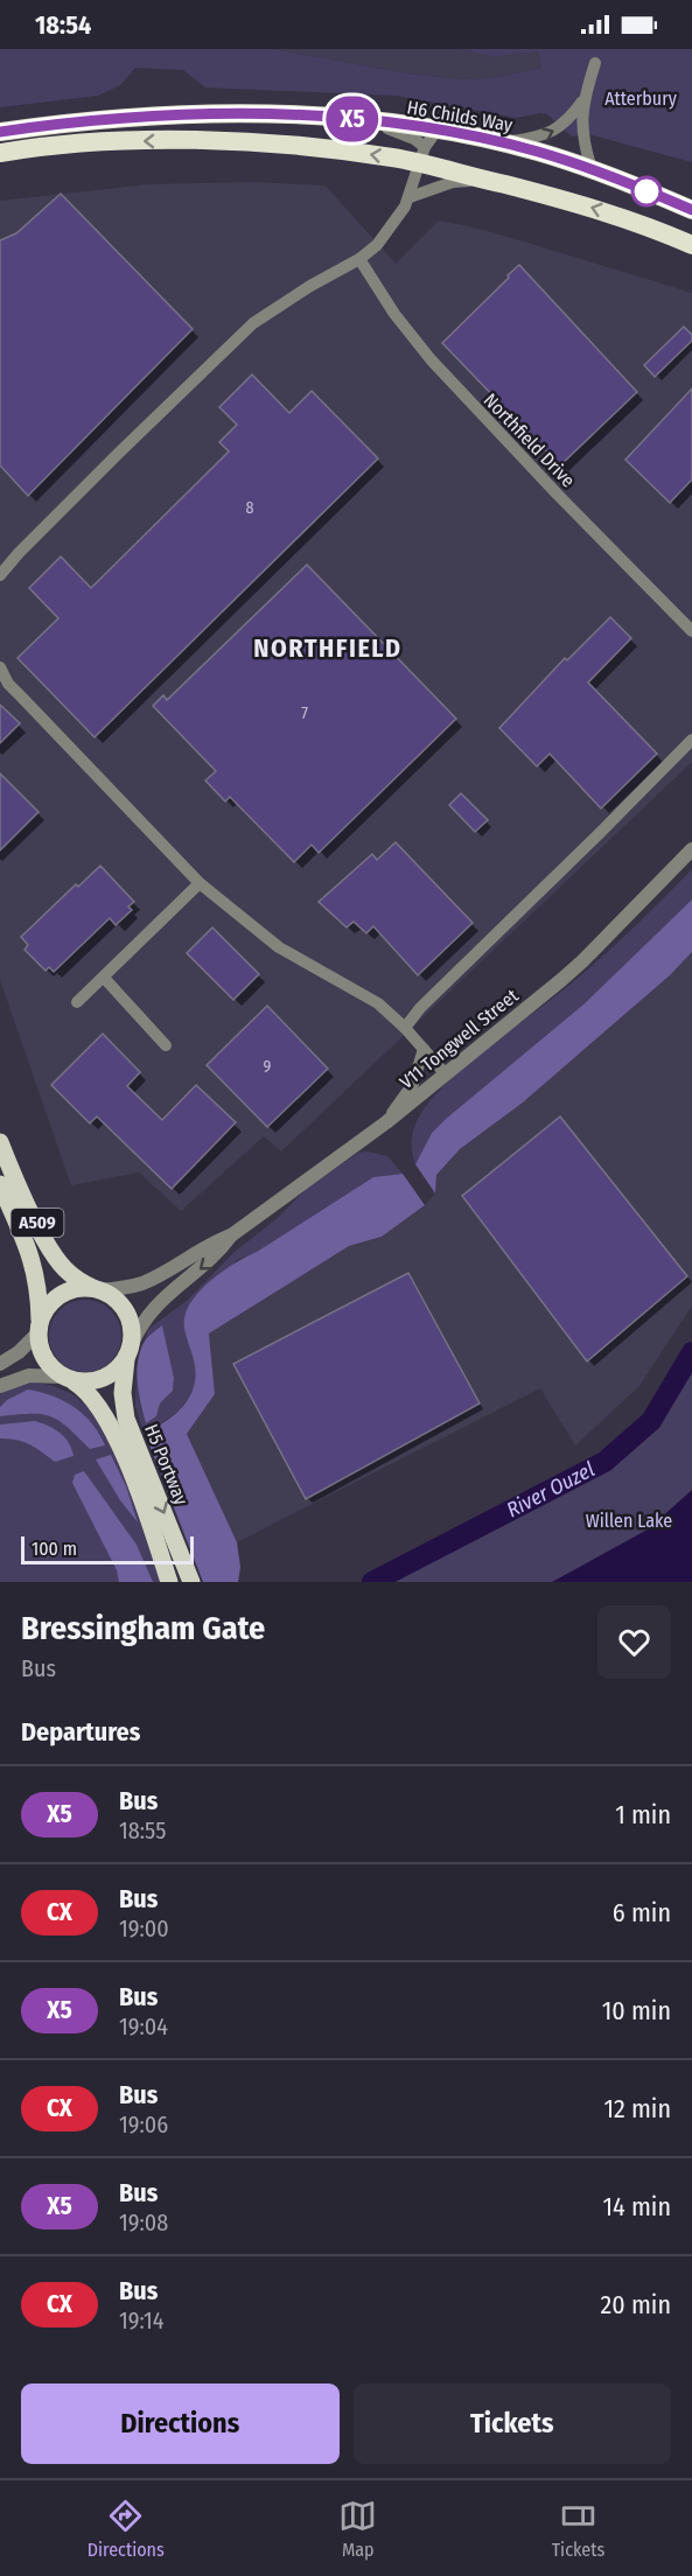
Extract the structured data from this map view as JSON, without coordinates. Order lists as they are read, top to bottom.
{
  "streets": {
    "highway": ["H6 Childs Way"],
    "main road": ["A509", "H5 Portway"],
    "street": ["Northfield Drive", "V11 Tongwell Street"]
  },
  "crossings": [
    ["V11 Tongwell Street", "A509"],
    ["V11 Tongwell Street", "H5 Portway"],
    ["A509", "H5 Portway"]
  ],
  "districts": ["NORTHFIELD"],
  "water": ["River Ouzel"],
  "parks": ["Atterbury", "Willen Lake"],
  "lines": ["bus line X5"],
  "house_numbers": ["8", "7", "9"],
  "scale_bar": "100 m",
  "page": {
    "status": "18:54",
    "on_map": "X5",
    "scale": "100 m",
    "heading": [
      ["Bressingham Gate", "Bus"],
      "Departures"
    ],
    "list": [
      {
        "mark": "X5",
        "name": "Bus",
        "note": "18:55",
        "value": "1 min"
      },
      {
        "mark": "CX",
        "name": "Bus",
        "note": "19:00",
        "value": "6 min"
      },
      {
        "mark": "X5",
        "name": "Bus",
        "note": "19:04",
        "value": "10 min"
      },
      {
        "mark": "CX",
        "name": "Bus",
        "note": "19:06",
        "value": "12 min"
      },
      {
        "mark": "X5",
        "name": "Bus",
        "note": "19:08",
        "value": "14 min"
      },
      {
        "mark": "CX",
        "name": "Bus",
        "note": "19:14",
        "value": "20 min"
      }
    ],
    "buttons": ["Directions", "Tickets"],
    "tabs": ["Directions", "Map", "Tickets"]
  }
}
